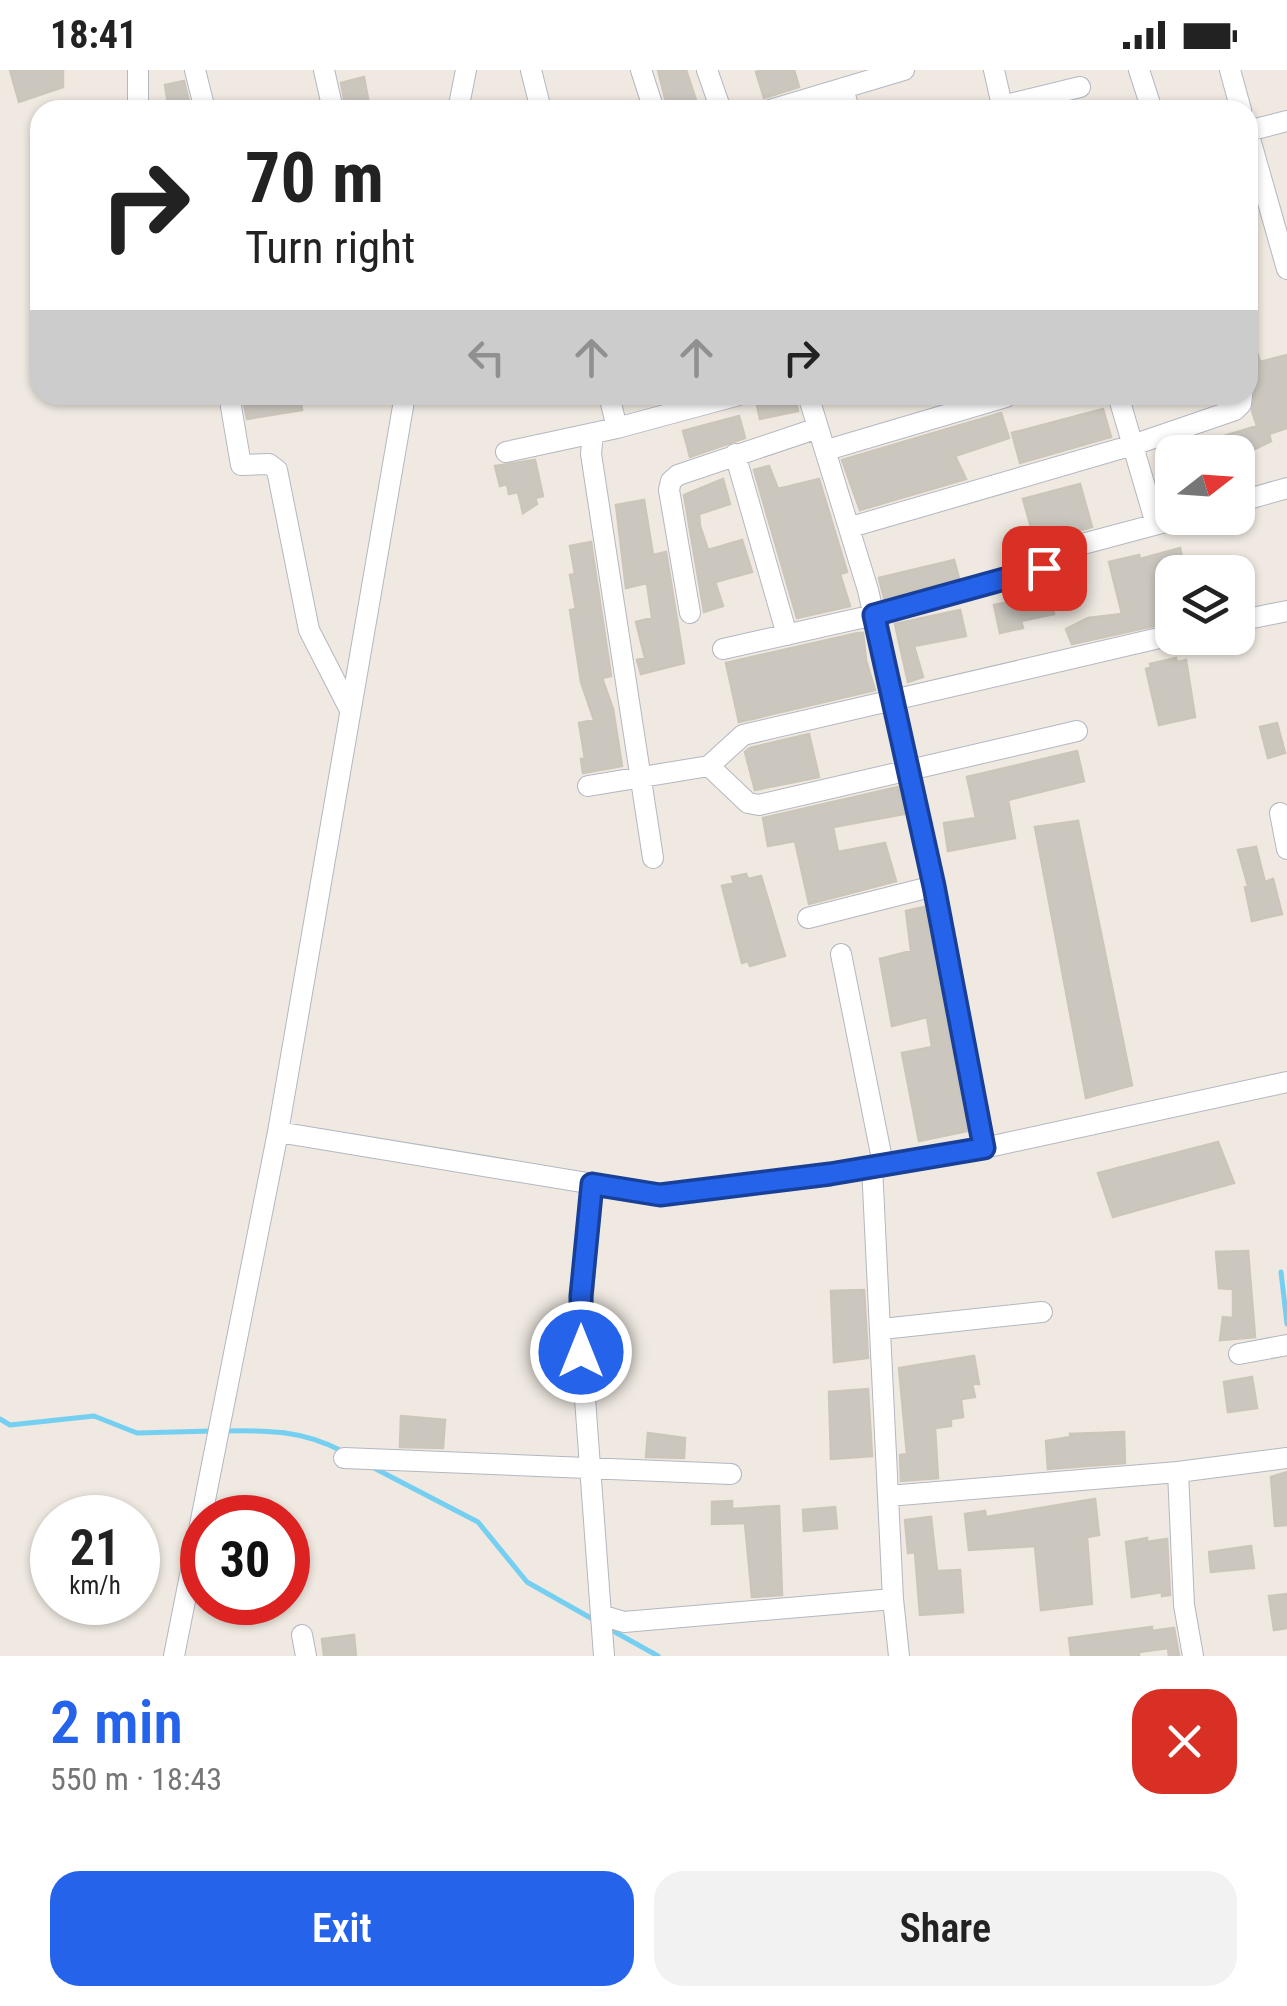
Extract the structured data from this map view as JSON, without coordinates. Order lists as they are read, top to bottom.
{
  "north": "right",
  "page": {
    "status": "18:41",
    "turn": ["70 m", "Turn right"],
    "speed": "21 km/h",
    "limit": "30",
    "heading": ["2 min", "550 m · 18:43"],
    "buttons": ["Exit", "Share"]
  }
}
